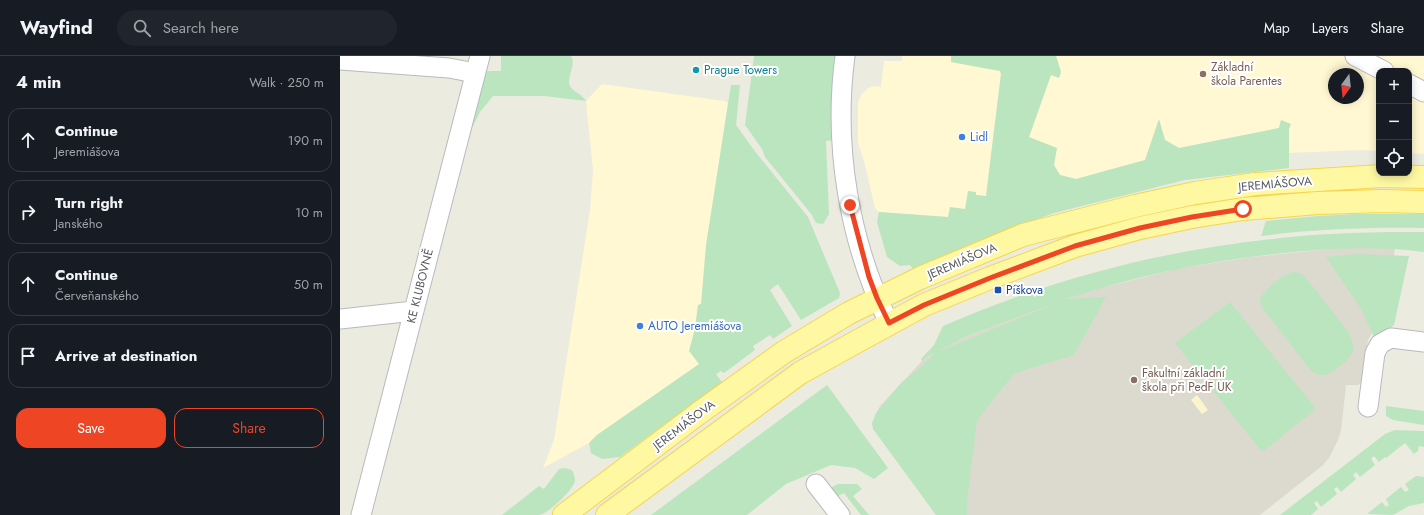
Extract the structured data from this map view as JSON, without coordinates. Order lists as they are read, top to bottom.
{
  "streets": {
    "main road": ["JEREMIÁŠOVA"],
    "street": ["KE KLUBOVNĚ"]
  },
  "places": {
    "other": [
      "Prague Towers",
      "Základní škola Parentes",
      "Lidl",
      "AUTO Jeremiášova",
      "Fakultní základní škola při PedF UK"
    ],
    "transit": ["Píškova"]
  },
  "north": "bottom",
  "page": {
    "header": "Wayfind",
    "search": "Search here",
    "nav": ["Map", "Layers", "Share"],
    "heading": ["4 min", "Walk · 250 m"],
    "map_buttons": ["+", "−"],
    "list": [
      ["Continue", "Jeremiášova", "190 m"],
      ["Turn right", "Janského", "10 m"],
      ["Continue", "Červeňanského", "50 m"],
      "Arrive at destination"
    ],
    "buttons": ["Save", "Share"]
  }
}
